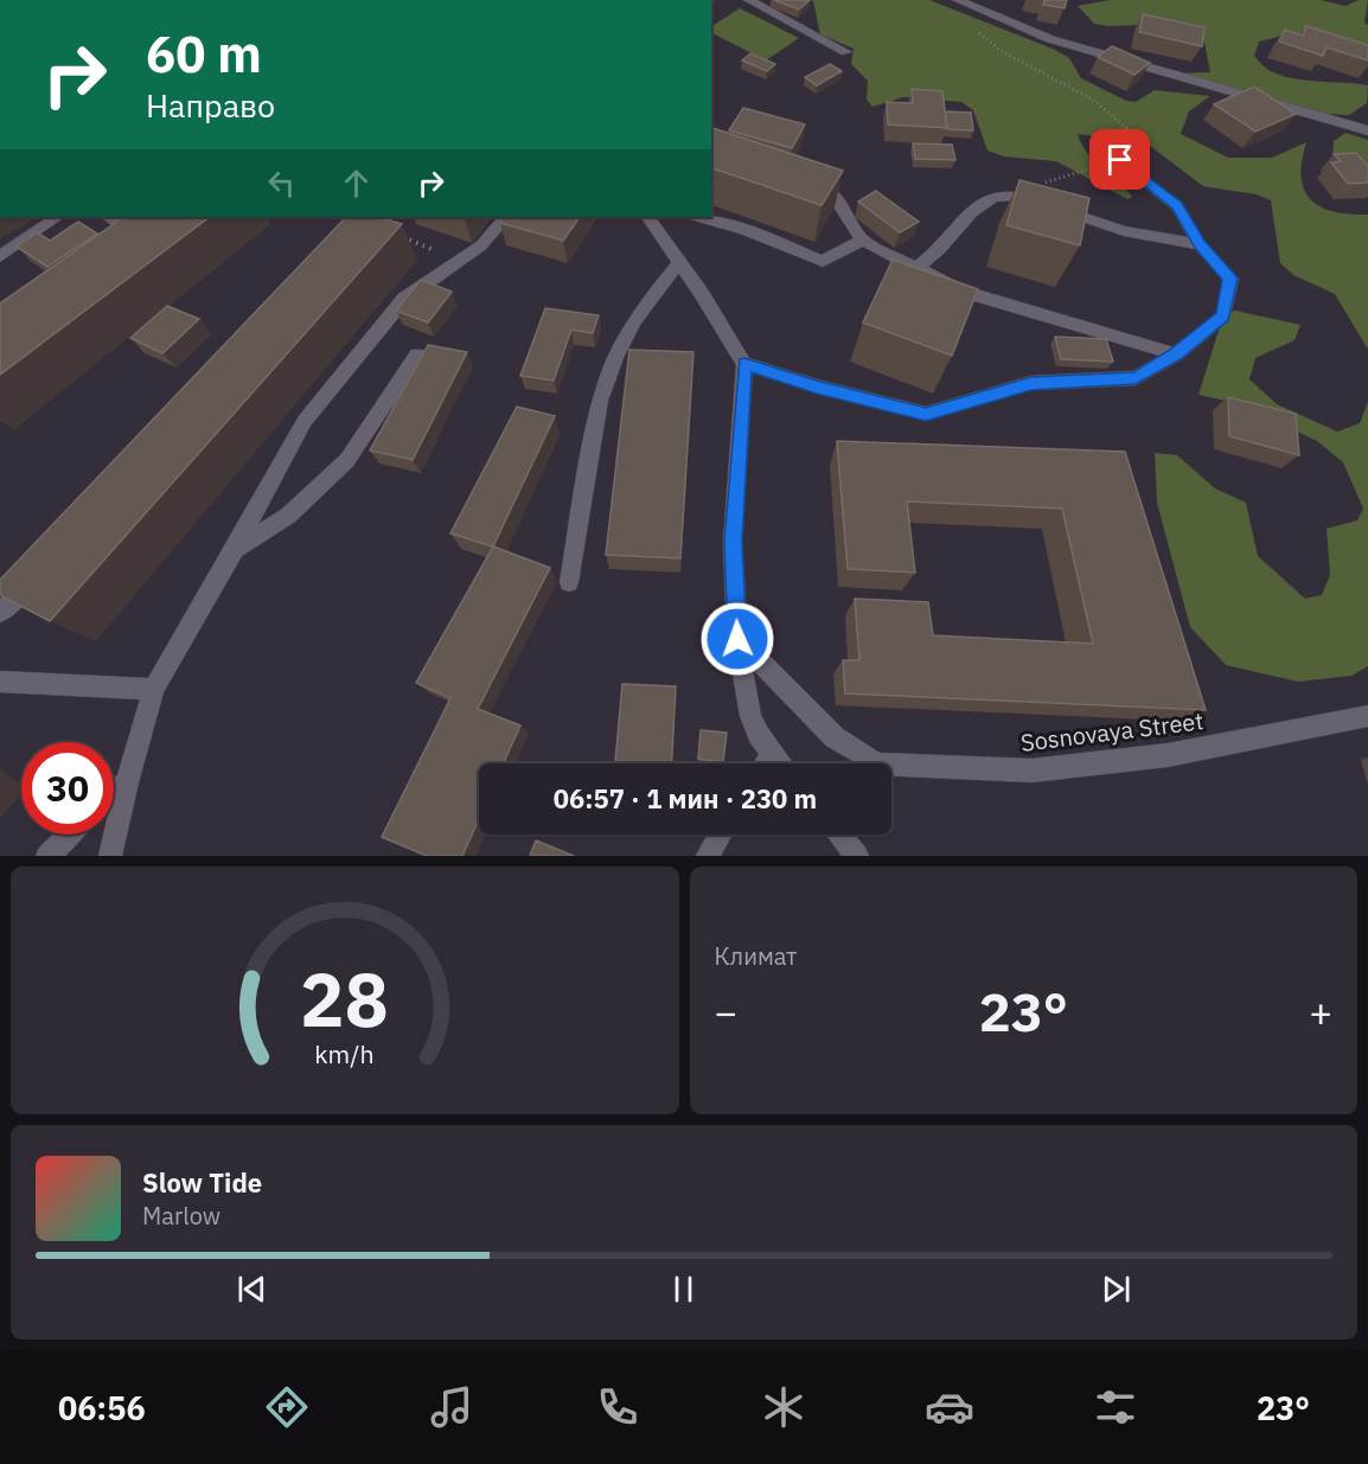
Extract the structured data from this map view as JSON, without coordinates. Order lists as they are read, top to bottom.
{
  "streets": {
    "street": ["Sosnovaya Street"]
  },
  "page": {
    "turn": ["60 m", "Направо"],
    "limit": "30",
    "trip": "06:57 · 1 мин · 230 m",
    "tile": "Климат",
    "heat": ["−", "23°", "+"],
    "song": ["Slow Tide", "Marlow"],
    "tabs": ["06:56", "23°"],
    "gauge": ["28", "km/h"]
  }
}
